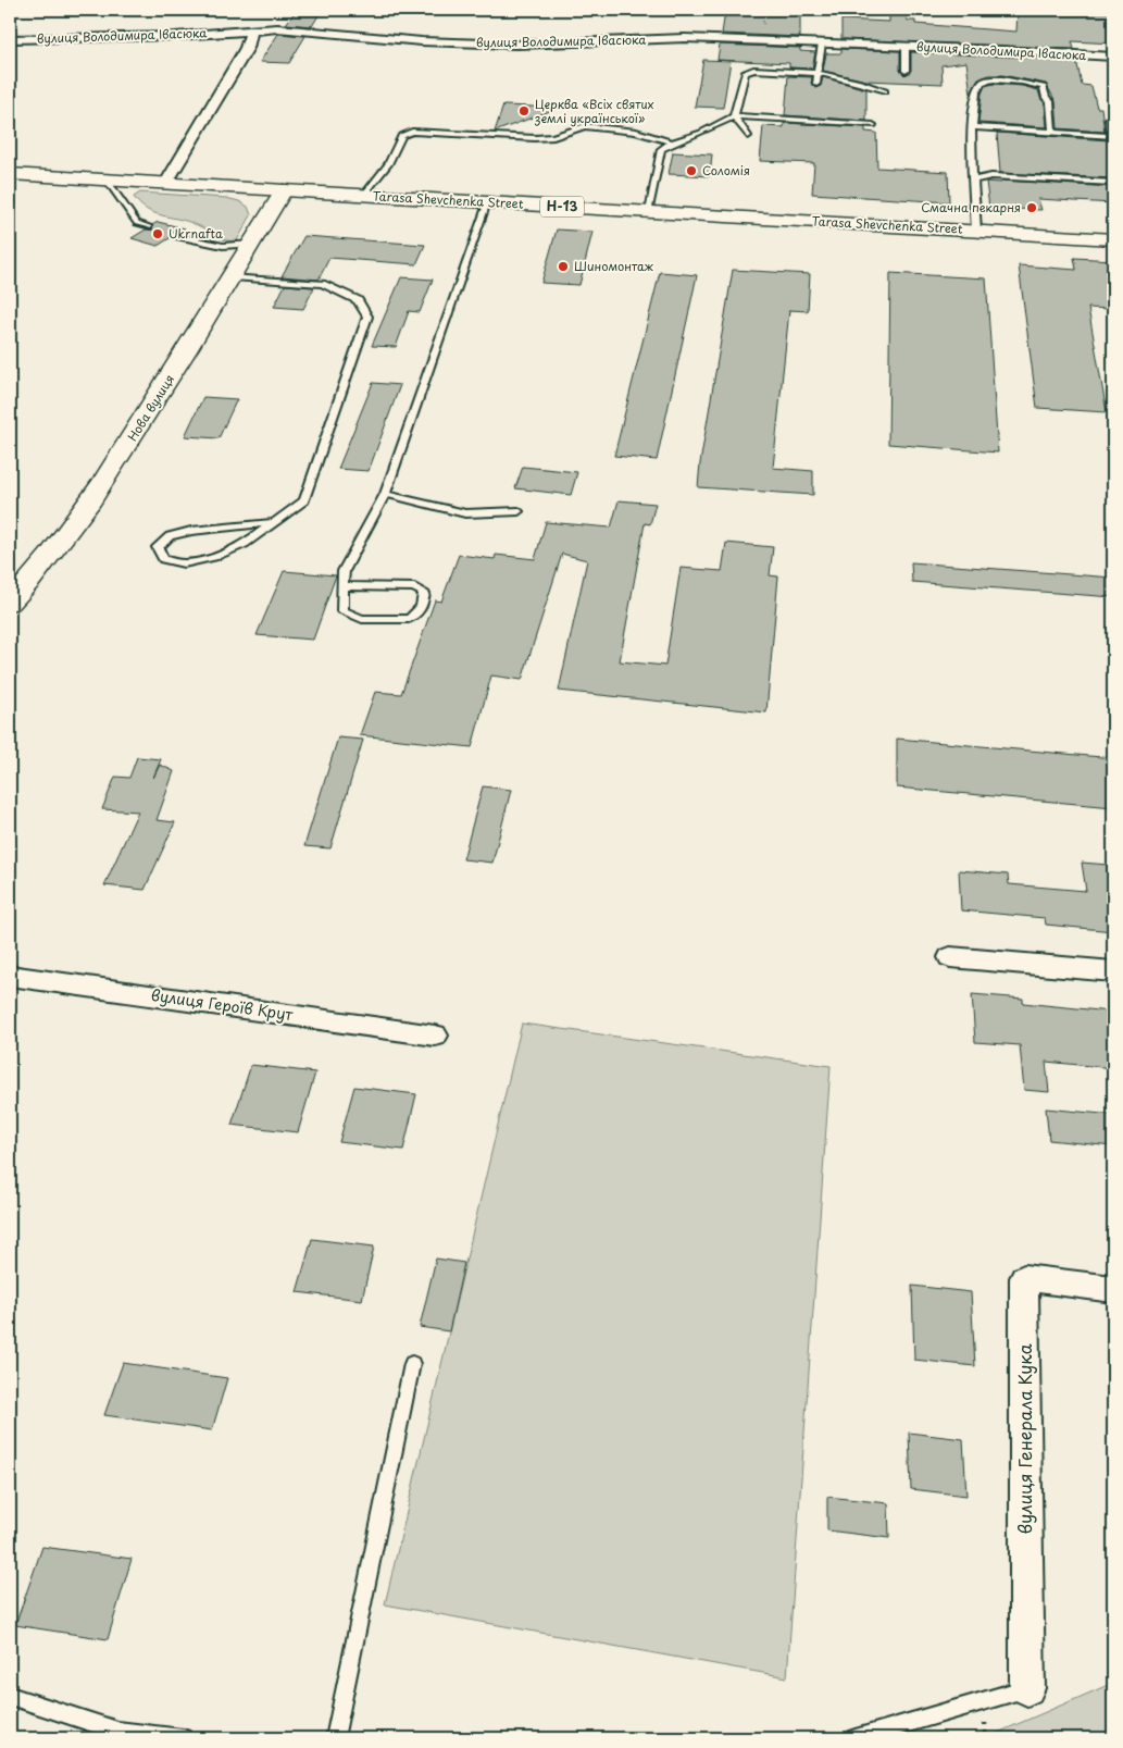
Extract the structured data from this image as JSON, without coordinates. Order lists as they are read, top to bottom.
{
  "streets": {
    "main road": ["Tarasa Shevchenka Street", "Н-13", "Нова вулиця"],
    "street": ["вулиця Володимира Івасюка", "вулиця Героїв Крут", "вулиця Генерала Кука"]
  },
  "crossings": [
    ["Tarasa Shevchenka Street", "Нова вулиця"]
  ],
  "places": [
    "Церква «Всіх святих землі української»",
    "Соломiя",
    "Смачна пекарня",
    "Ukrnafta",
    "Шиномонтаж"
  ]
}
